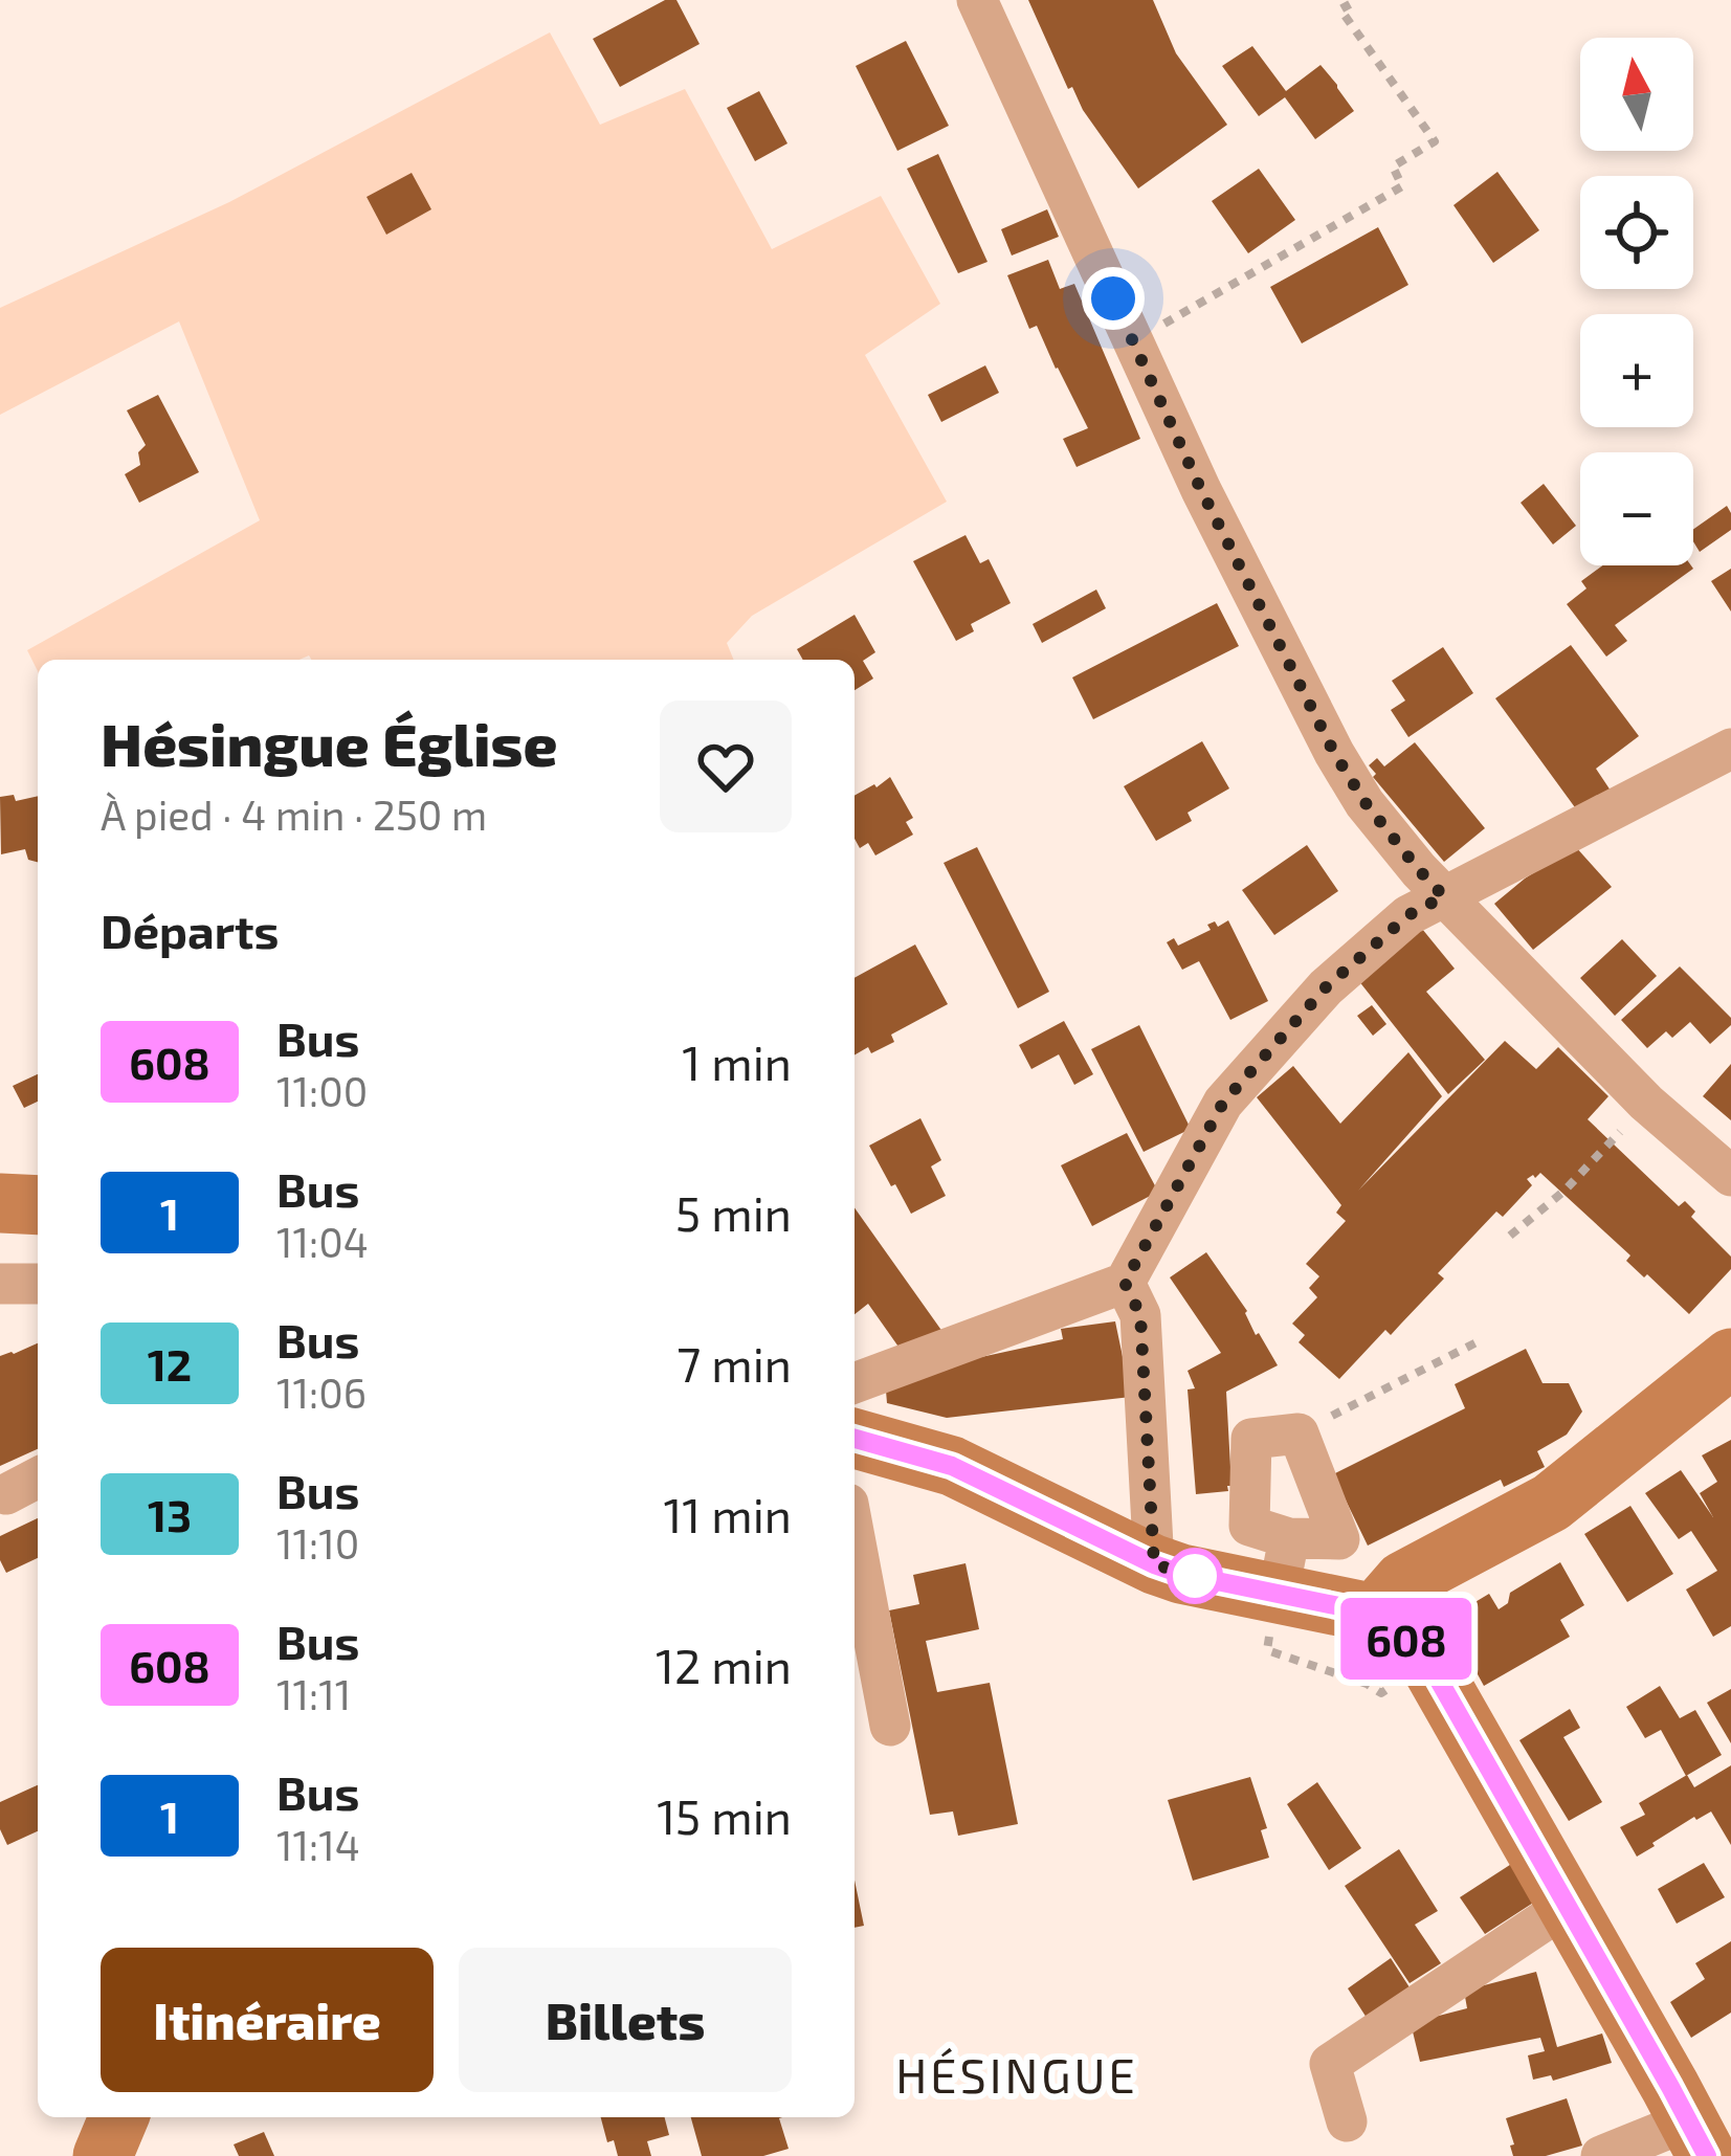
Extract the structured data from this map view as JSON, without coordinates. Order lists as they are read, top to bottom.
{
  "districts": ["HÉSINGUE"],
  "lines": ["bus line 608"],
  "north": "top",
  "page": {
    "on_map": "608",
    "map_buttons": ["+", "−"],
    "heading": [
      ["Hésingue Église", "À pied · 4 min · 250 m"],
      "Départs"
    ],
    "list": [
      {
        "mark": "608",
        "name": "Bus",
        "note": "11:00",
        "value": "1 min"
      },
      {
        "mark": "1",
        "name": "Bus",
        "note": "11:04",
        "value": "5 min"
      },
      {
        "mark": "12",
        "name": "Bus",
        "note": "11:06",
        "value": "7 min"
      },
      {
        "mark": "13",
        "name": "Bus",
        "note": "11:10",
        "value": "11 min"
      },
      {
        "mark": "608",
        "name": "Bus",
        "note": "11:11",
        "value": "12 min"
      },
      {
        "mark": "1",
        "name": "Bus",
        "note": "11:14",
        "value": "15 min"
      }
    ],
    "buttons": ["Itinéraire", "Billets"]
  }
}
